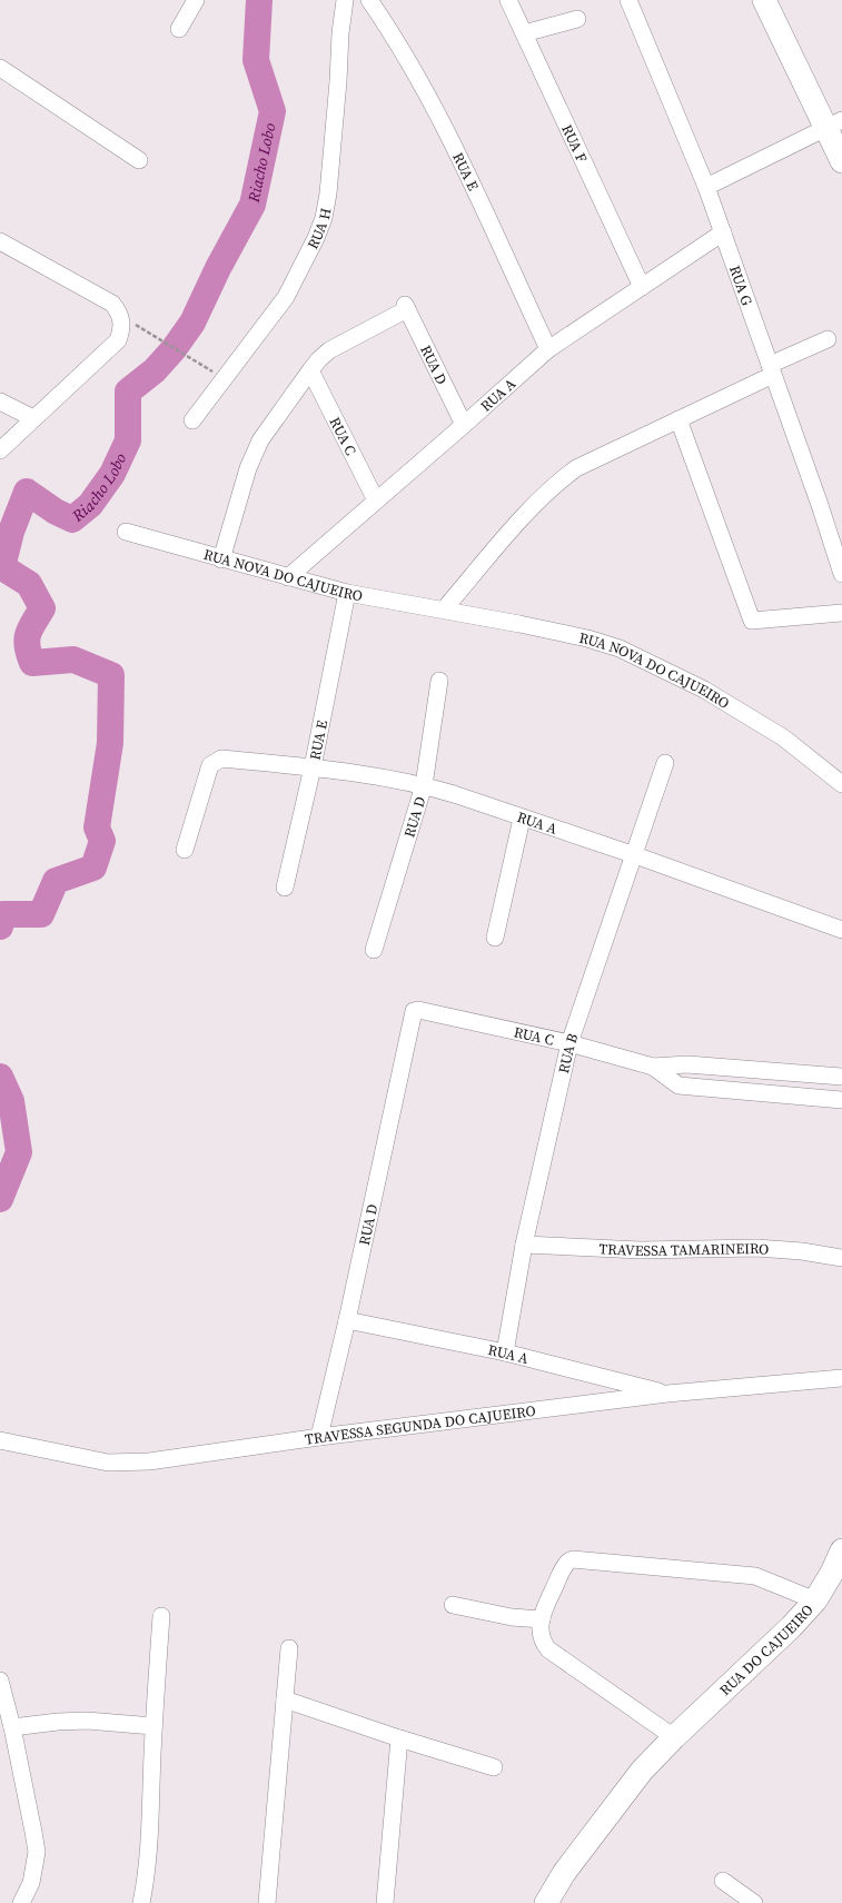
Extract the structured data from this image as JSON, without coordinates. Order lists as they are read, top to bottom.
{
  "streets": {
    "street": [
      "RUA F",
      "RUA E",
      "RUA H",
      "RUA G",
      "RUA D",
      "RUA A",
      "RUA C",
      "RUA NOVA DO CAJUEIRO",
      "RUA B",
      "TRAVESSA TAMARINEIRO",
      "TRAVESSA SEGUNDA DO CAJUEIRO",
      "RUA DO CAJUEIRO"
    ]
  },
  "crossings": [
    ["RUA F", "RUA A"],
    ["RUA E", "RUA A"],
    ["RUA E", "RUA NOVA DO CAJUEIRO"],
    ["RUA G", "RUA A"],
    ["RUA D", "RUA A"],
    ["RUA D", "RUA C"],
    ["RUA D", "TRAVESSA SEGUNDA DO CAJUEIRO"],
    ["RUA A", "RUA C"],
    ["RUA A", "RUA NOVA DO CAJUEIRO"],
    ["RUA A", "RUA B"],
    ["RUA A", "TRAVESSA SEGUNDA DO CAJUEIRO"],
    ["RUA C", "RUA B"],
    ["RUA B", "TRAVESSA TAMARINEIRO"]
  ],
  "water": ["Riacho Lobo"]
}
